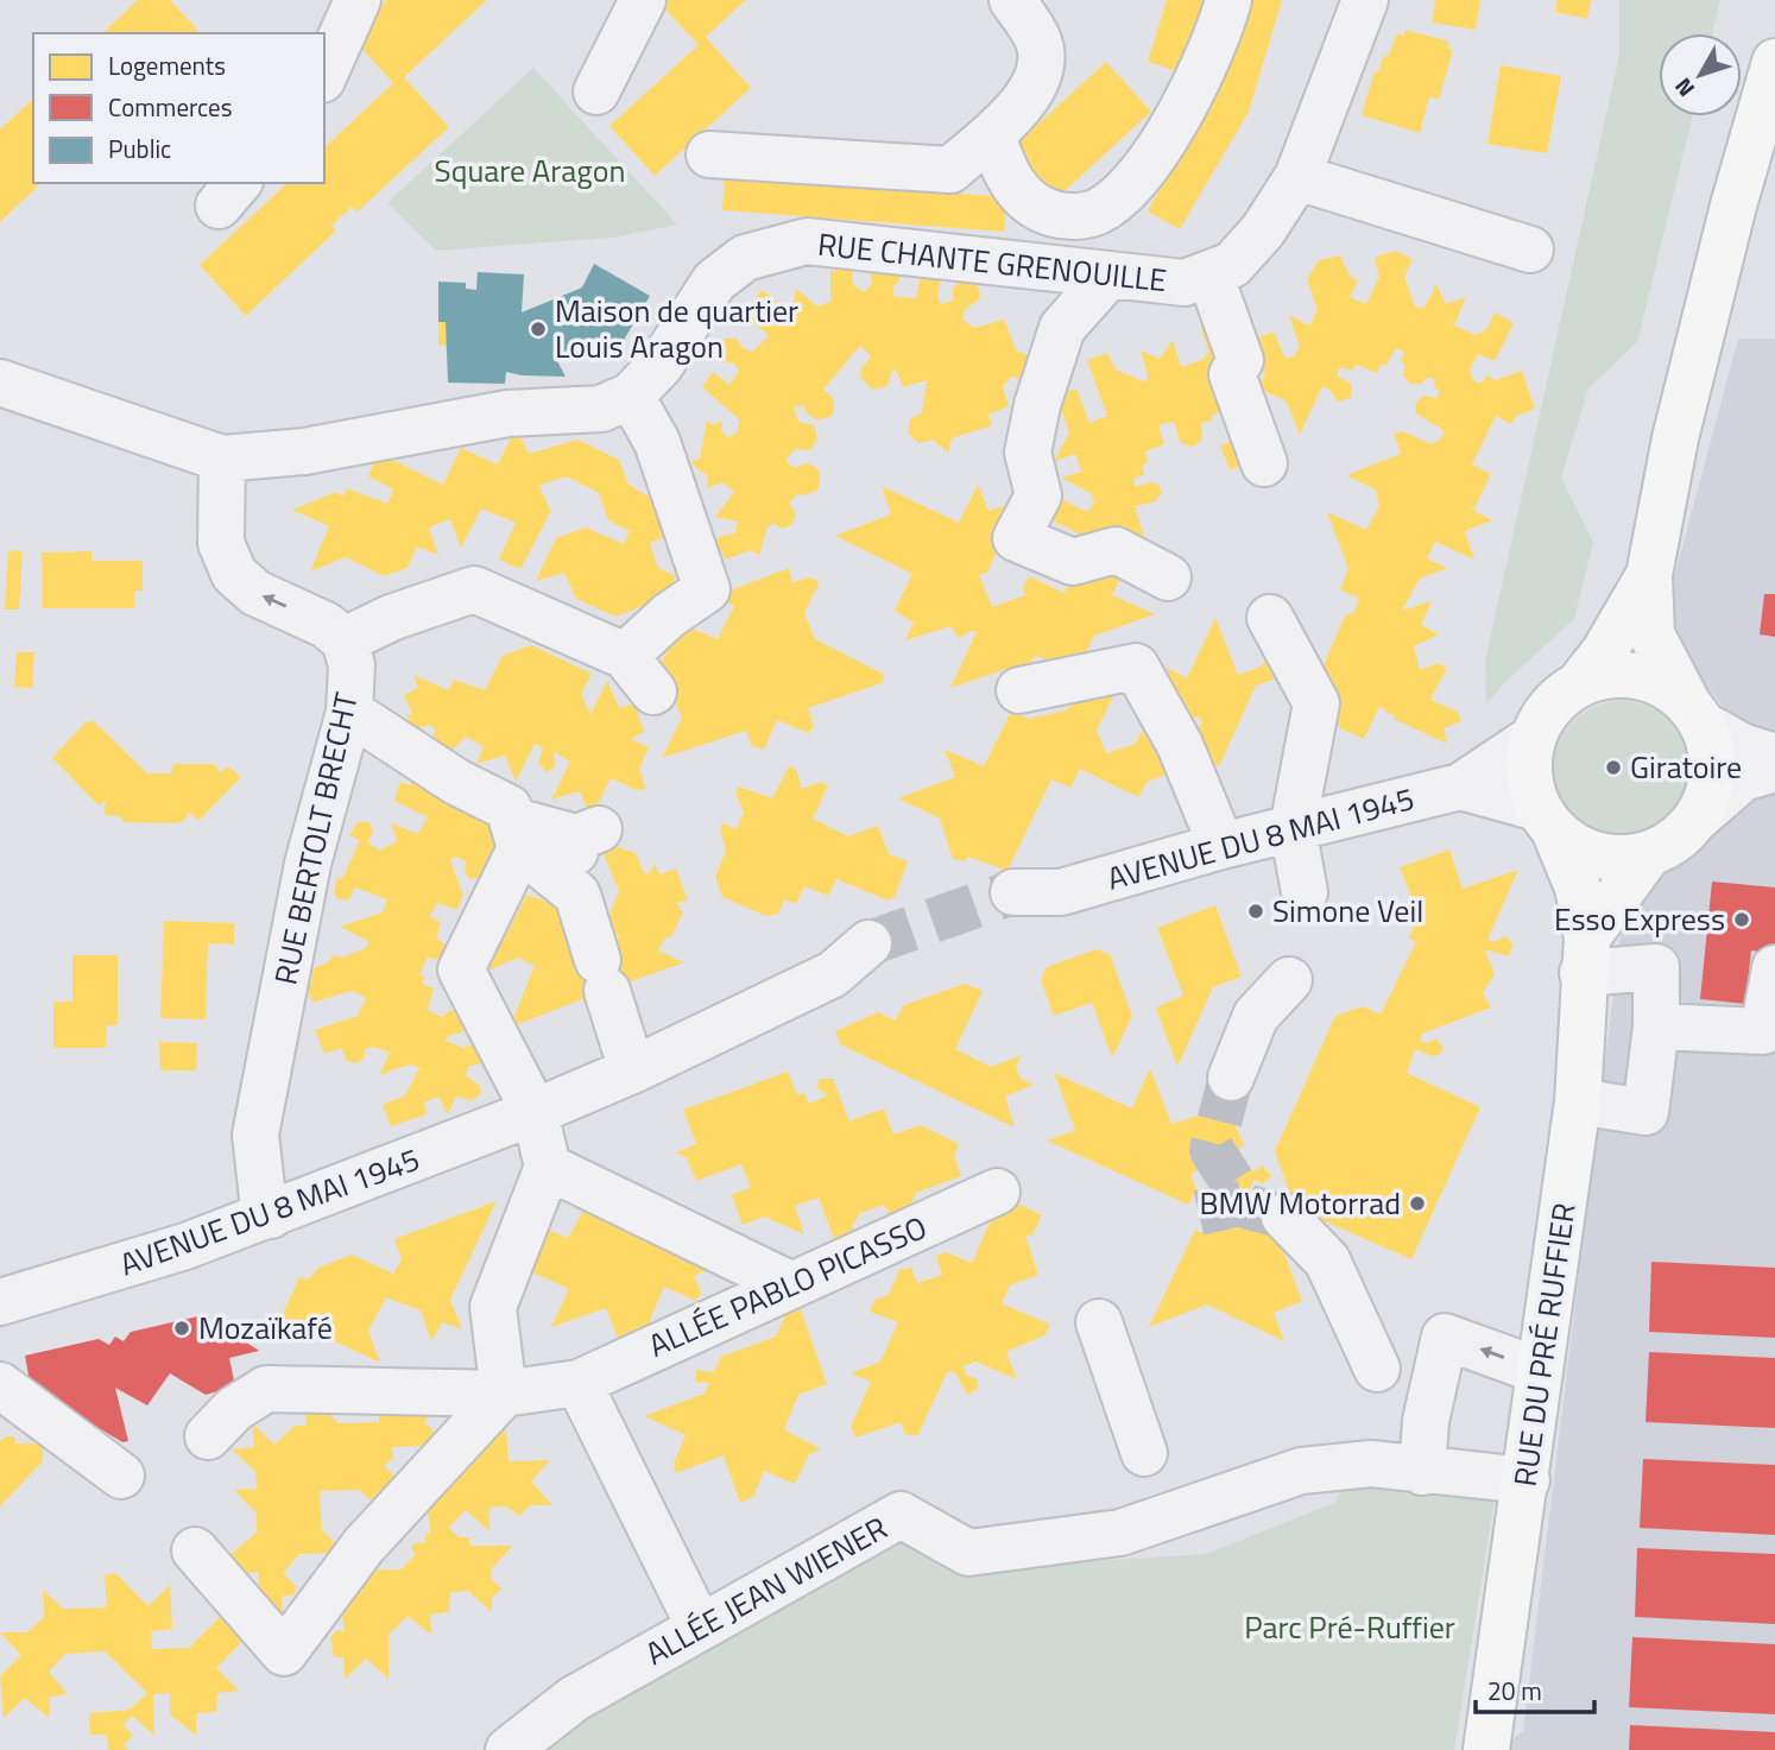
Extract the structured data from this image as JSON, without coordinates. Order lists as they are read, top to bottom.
{
  "streets": {
    "main road": ["RUE DU PRÉ RUFFIER"],
    "street": [
      "RUE CHANTE GRENOUILLE",
      "RUE BERTOLT BRECHT",
      "AVENUE DU 8 MAI 1945",
      "ALLÉE PABLO PICASSO",
      "ALLÉE JEAN WIENER"
    ]
  },
  "crossings": [
    ["RUE BERTOLT BRECHT", "AVENUE DU 8 MAI 1945"],
    ["AVENUE DU 8 MAI 1945", "RUE DU PRÉ RUFFIER"],
    ["RUE DU PRÉ RUFFIER", "ALLÉE JEAN WIENER"]
  ],
  "parks": ["Square Aragon", "Parc Pré-Ruffier"],
  "places": [
    "Maison de quartier Louis Aragon",
    "Giratoire",
    "Simone Veil",
    "Esso Express",
    "BMW Motorrad",
    "Mozaïkafé"
  ],
  "legend": ["Logements", "Commerces", "Public"],
  "scale_bar": "20 m",
  "north": "bottom left"
}
